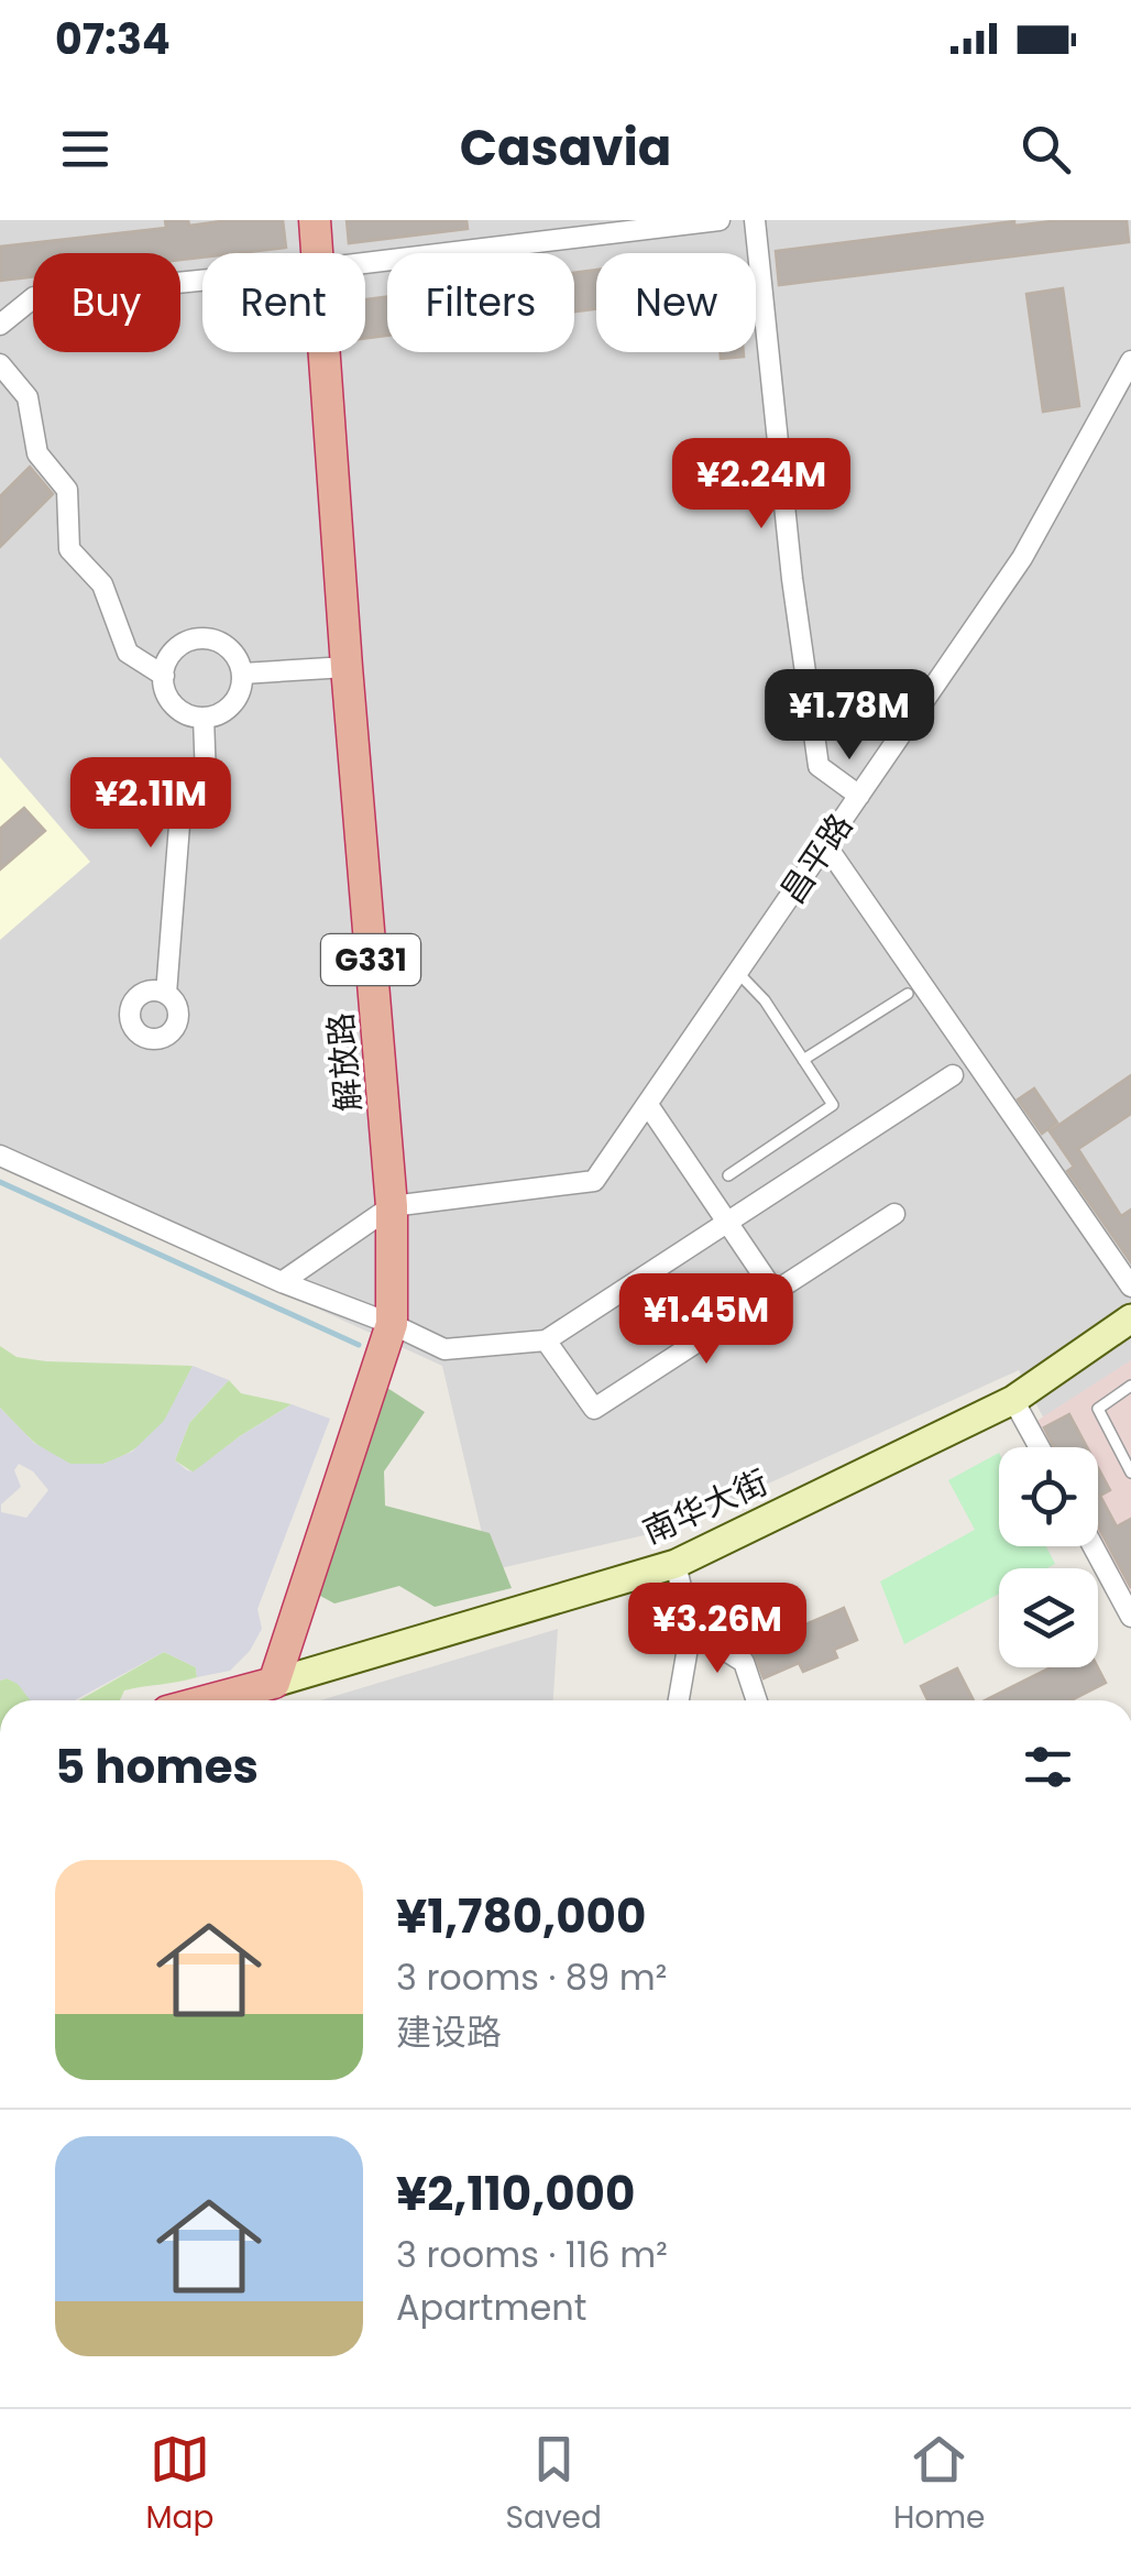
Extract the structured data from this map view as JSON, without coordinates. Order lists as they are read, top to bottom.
{
  "streets": {
    "highway": ["G331", "解放路", "南华大街"],
    "street": ["昌平路"]
  },
  "crossings": [
    ["昌平路", "解放路"],
    ["解放路", "南华大街"]
  ],
  "page": {
    "status": "07:34",
    "header": "Casavia",
    "chip": [
      "Buy",
      "Rent",
      "Filters",
      "New"
    ],
    "price": [
      "¥2.24M",
      "¥1.78M",
      "¥2.11M",
      "¥1.45M",
      "¥3.26M"
    ],
    "heading": "5 homes",
    "list": [
      {
        "name": "¥1,780,000",
        "note": "3 rooms · 89 m² · 建设路"
      },
      {
        "name": "¥2,110,000",
        "note": "3 rooms · 116 m² · Apartment"
      }
    ],
    "tabs": ["Map", "Saved", "Home"]
  }
}
